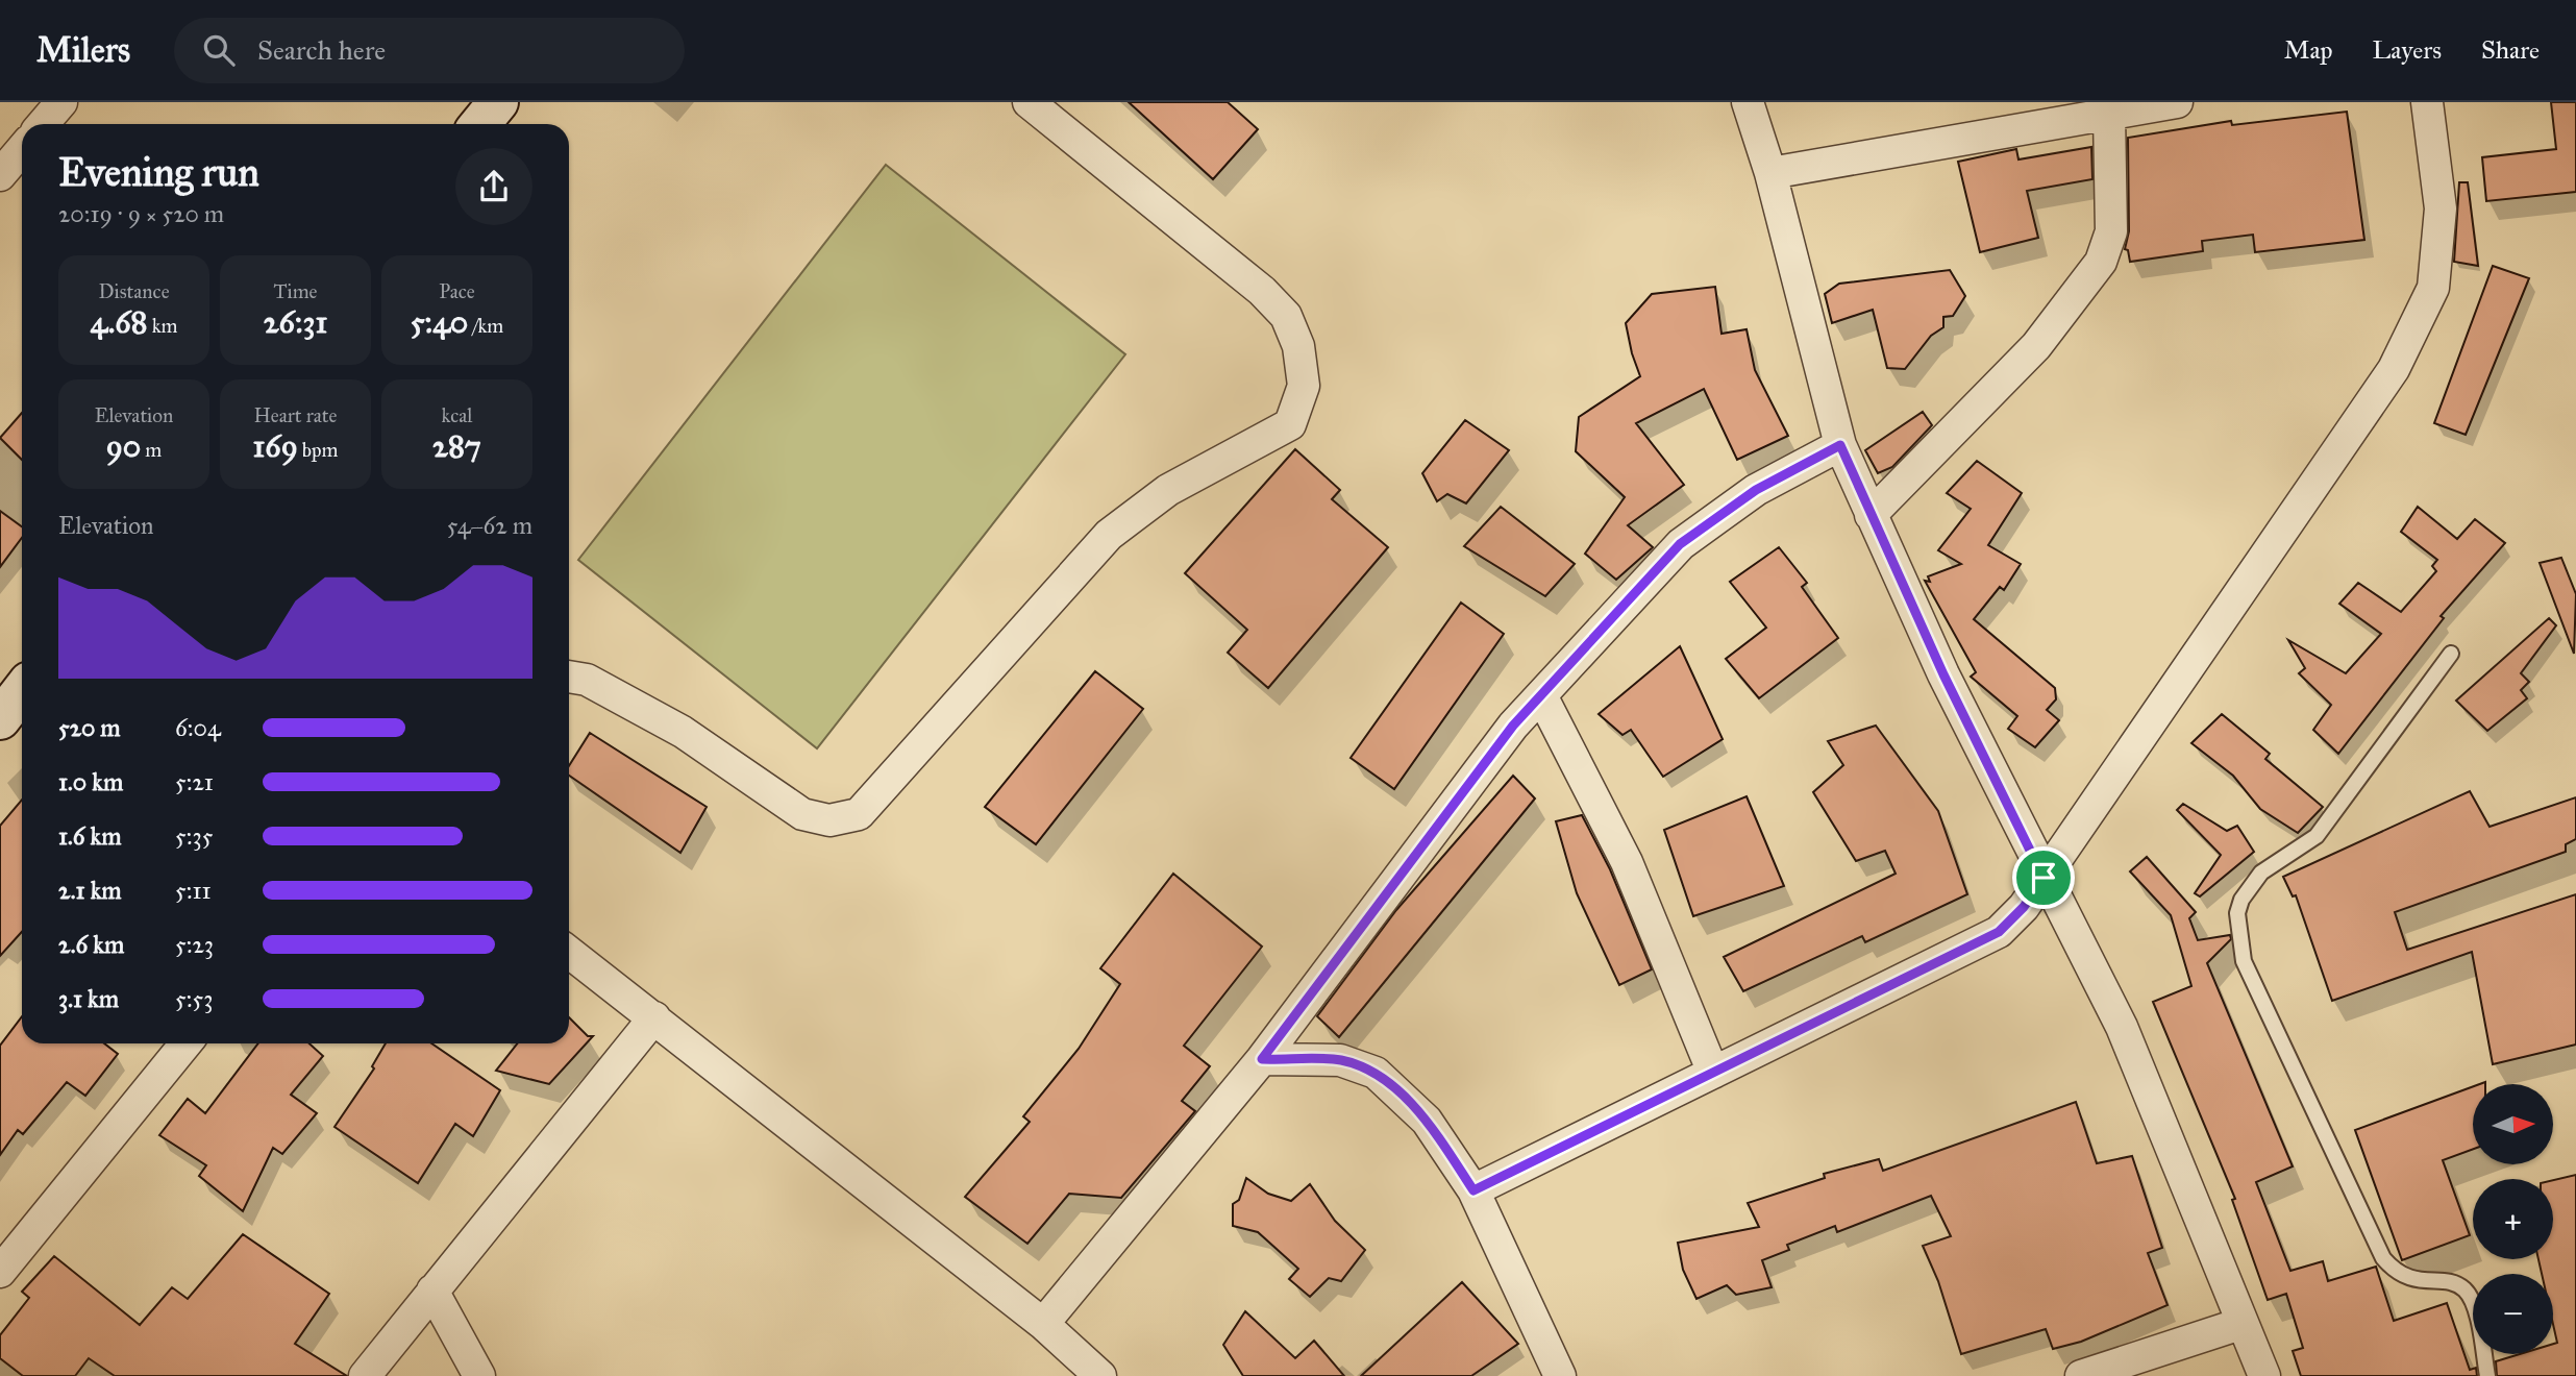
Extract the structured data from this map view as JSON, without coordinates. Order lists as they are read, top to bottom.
{
  "north": "right",
  "page": {
    "header": "Milers",
    "search": "Search here",
    "nav": ["Map", "Layers", "Share"],
    "heading": ["Evening run", "20:19 · 9 × 520 m"],
    "stats": [
      ["Distance", "4.68 km"],
      ["Time", "26:31"],
      ["Pace", "5:40 /km"],
      ["Elevation", "90 m"],
      ["Heart rate", "169 bpm"],
      ["kcal", "287"]
    ],
    "chart": ["Elevation", "54–62 m"],
    "list": [
      {
        "name": "520 m",
        "note": "6:04"
      },
      {
        "name": "1.0 km",
        "note": "5:21"
      },
      {
        "name": "1.6 km",
        "note": "5:35"
      },
      {
        "name": "2.1 km",
        "note": "5:11"
      },
      {
        "name": "2.6 km",
        "note": "5:23"
      },
      {
        "name": "3.1 km",
        "note": "5:53"
      }
    ],
    "map_buttons": ["+", "−"]
  }
}
